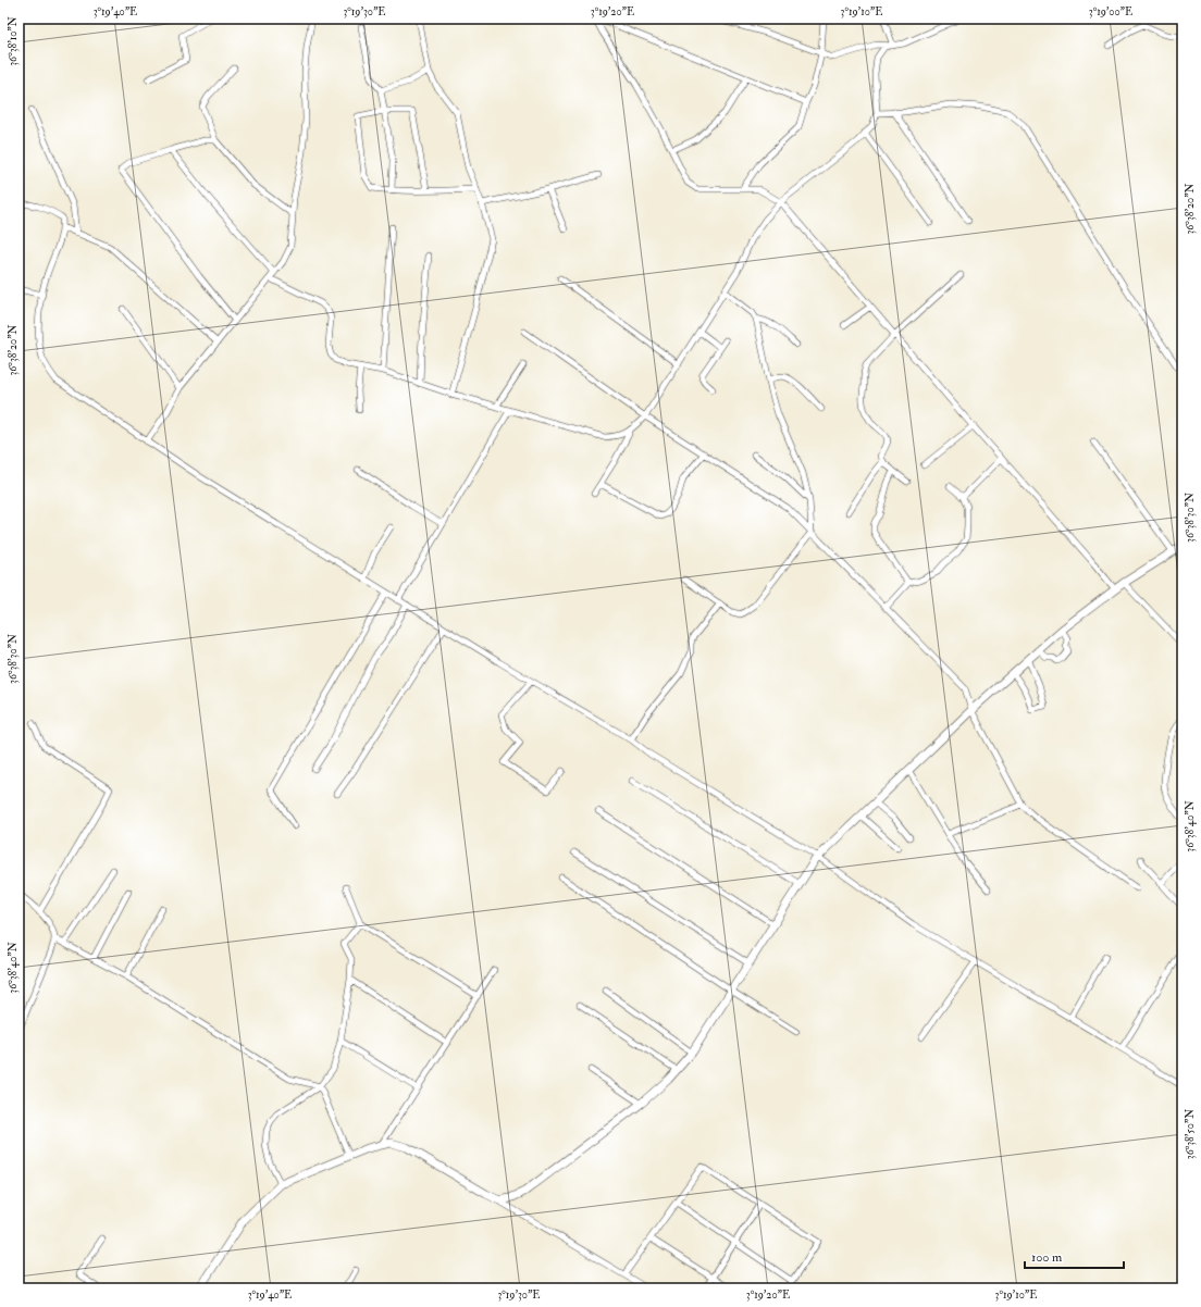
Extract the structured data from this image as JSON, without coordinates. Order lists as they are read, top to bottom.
{
  "scale_bar": "100 m",
  "coordinates": [
    "3°19'40\"E",
    "3°19'30\"E",
    "3°19'20\"E",
    "3°19'10\"E",
    "3°19'00\"E",
    "36°38'10\"N",
    "36°38'20\"N",
    "36°38'30\"N",
    "36°38'40\"N",
    "36°38'50\"N"
  ]
}
